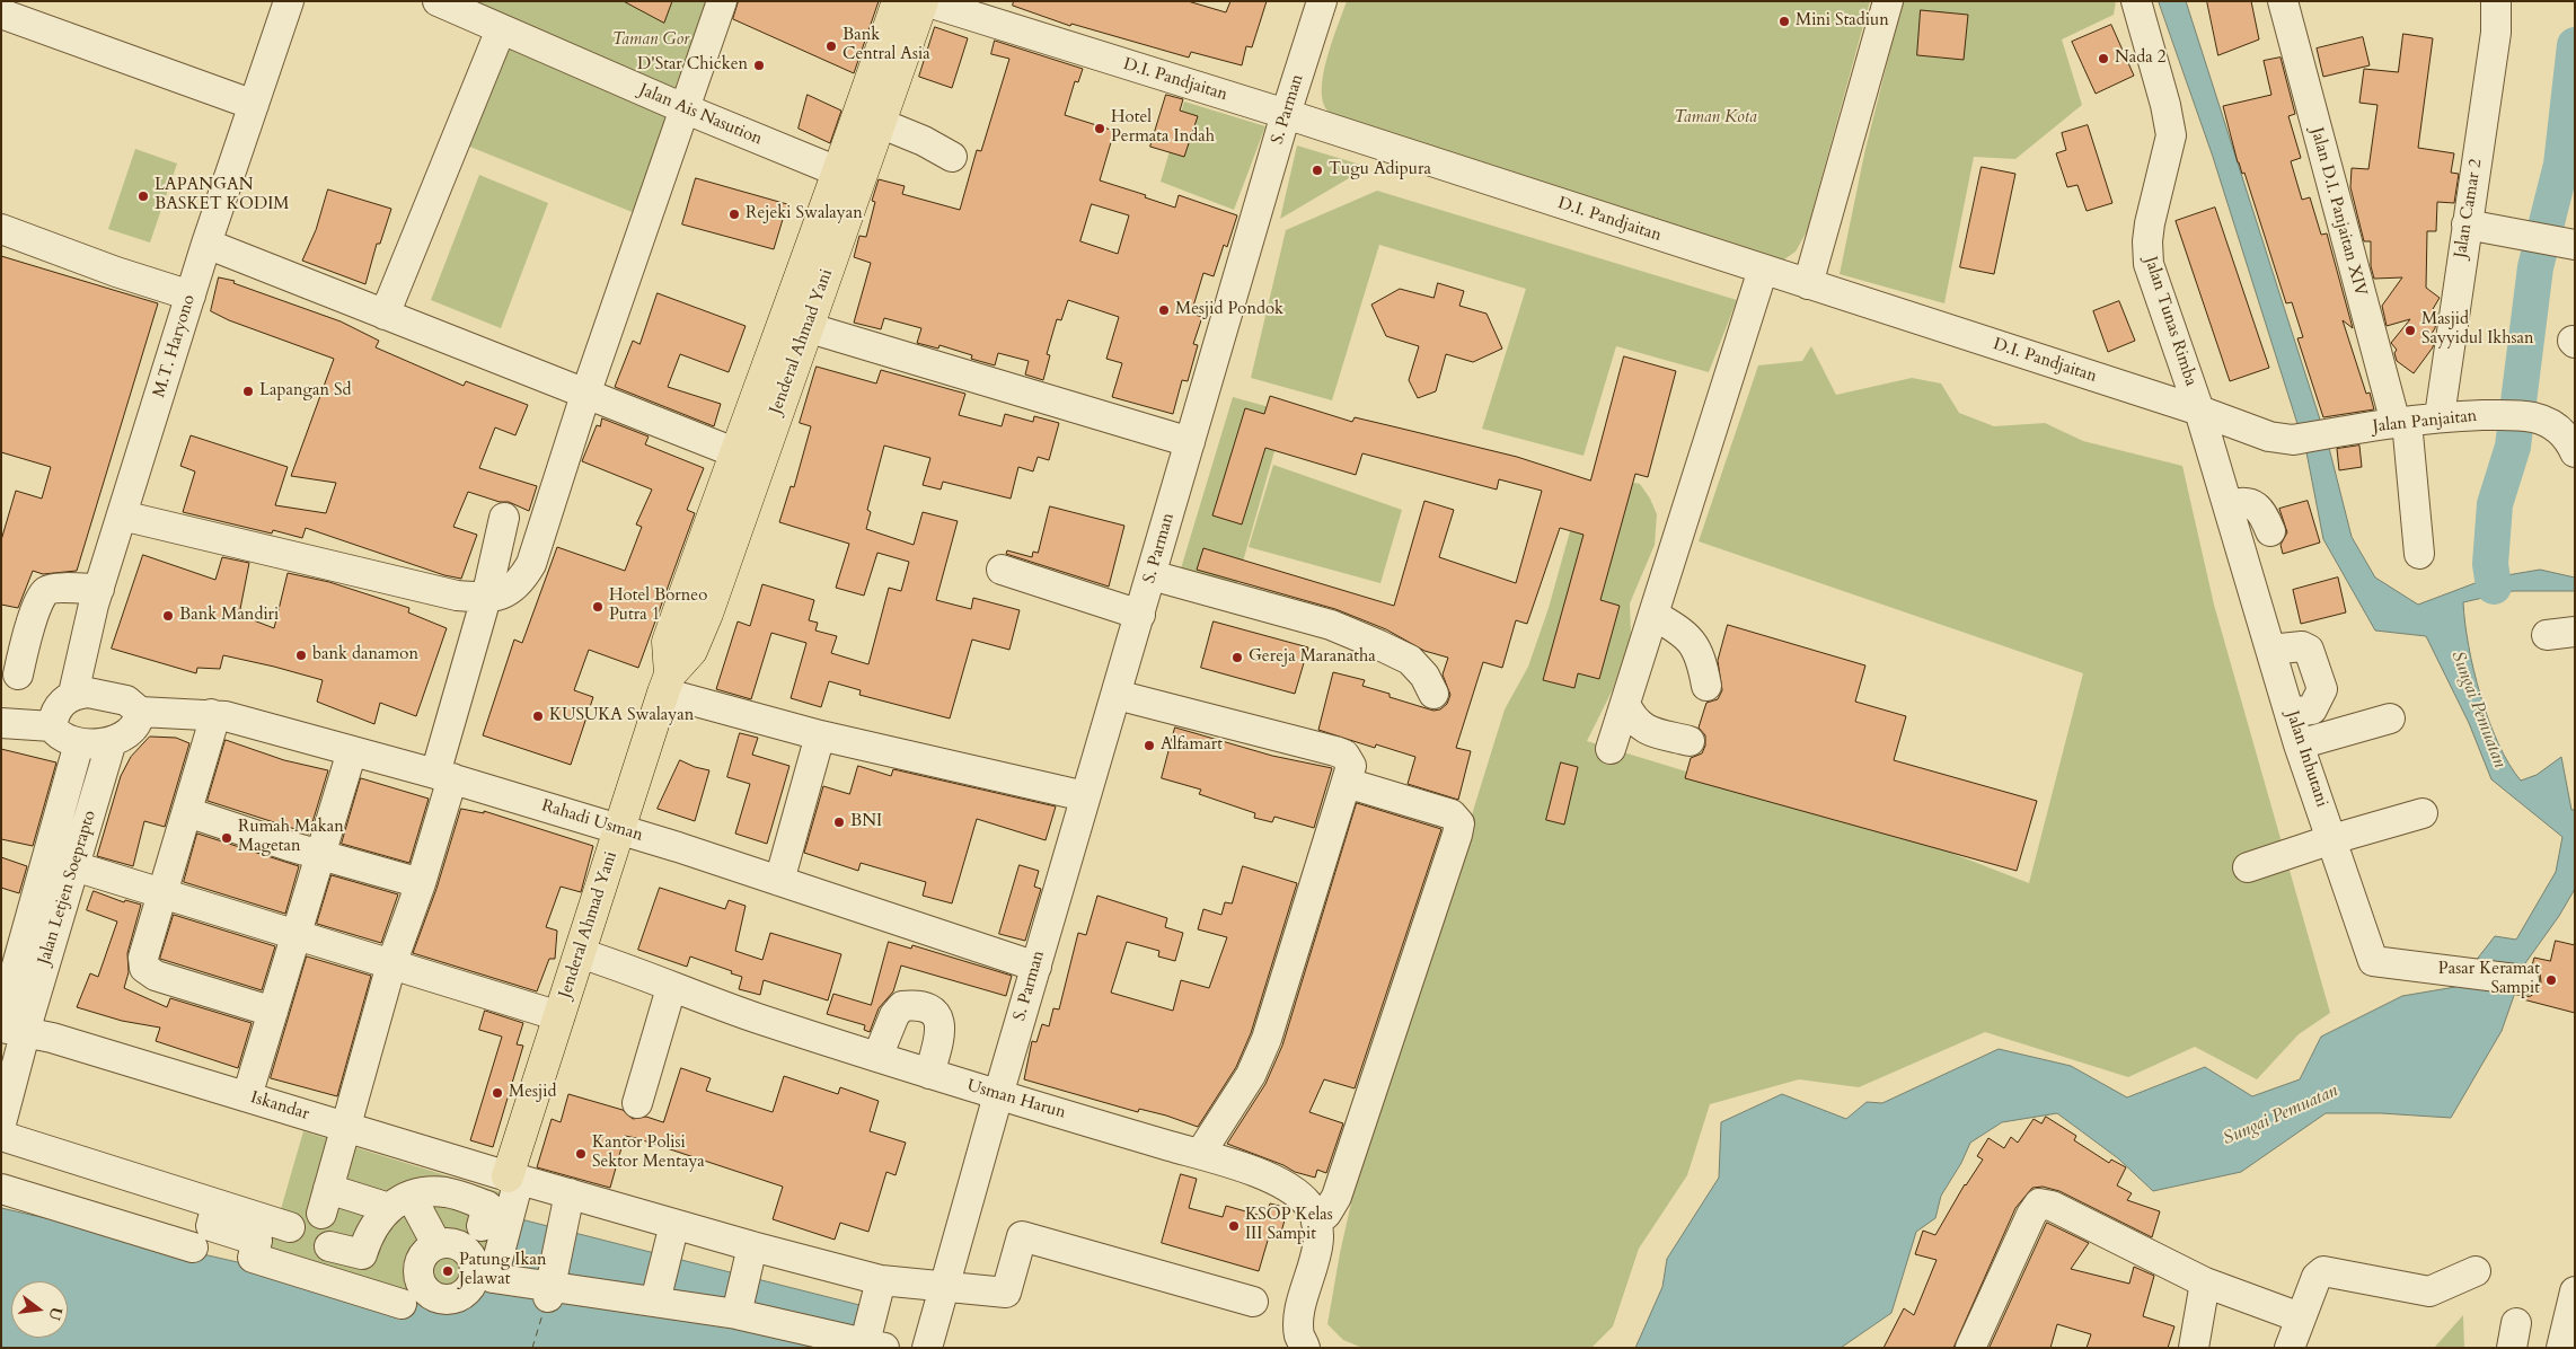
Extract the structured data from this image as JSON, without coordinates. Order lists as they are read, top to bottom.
{
  "streets": {
    "highway": ["Jenderal Ahmad Yani"],
    "street": [
      "D.I. Pandjaitan",
      "S. Parman",
      "Jalan Ais Nasution",
      "Jalan Camar 2",
      "Jalan D.I. Panjaitan XIV",
      "Jalan Tunas Rimba",
      "M.T. Haryono",
      "Jalan Panjaitan",
      "Jalan Inhutani",
      "Rahadi Usman",
      "Jalan Letjen Soeprapto",
      "Usman Harun",
      "Iskandar"
    ]
  },
  "crossings": [
    ["D.I. Pandjaitan", "S. Parman"],
    ["D.I. Pandjaitan", "Jalan Tunas Rimba"],
    ["D.I. Pandjaitan", "Jenderal Ahmad Yani"],
    ["D.I. Pandjaitan", "Jalan Panjaitan"],
    ["D.I. Pandjaitan", "Jalan Inhutani"],
    ["S. Parman", "Rahadi Usman"],
    ["S. Parman", "Usman Harun"],
    ["S. Parman", "Iskandar"],
    ["Jalan Ais Nasution", "Jenderal Ahmad Yani"],
    ["Jalan Camar 2", "Jalan Panjaitan"],
    ["Jalan D.I. Panjaitan XIV", "Jalan Panjaitan"],
    ["Jalan Tunas Rimba", "Jalan Inhutani"],
    ["Jenderal Ahmad Yani", "Rahadi Usman"],
    ["Jenderal Ahmad Yani", "Usman Harun"],
    ["Jenderal Ahmad Yani", "Iskandar"],
    ["Jalan Letjen Soeprapto", "Iskandar"]
  ],
  "water": ["Sungai Pemuatan"],
  "parks": ["Taman Gor", "Taman Kota"],
  "places": [
    "Mini Stadiun",
    "Bank Central Asia",
    "Nada 2",
    "D'Star Chicken",
    "Hotel Permata Indah",
    "Tugu Adipura",
    "LAPANGAN BASKET KODIM",
    "Rejeki Swalayan",
    "Mesjid Pondok",
    "Masjid Sayyidul Ikhsan",
    "Lapangan Sd",
    "Hotel Borneo Putra 1",
    "Bank Mandiri",
    "bank danamon",
    "Gereja Maranatha",
    "KUSUKA Swalayan",
    "Alfamart",
    "BNI",
    "Rumah Makan Magetan",
    "Pasar Keramat Sampit",
    "Mesjid",
    "Kantor Polisi Sektor Mentaya",
    "KSOP Kelas III Sampit",
    "Patung Ikan Jelawat"
  ],
  "north": "right"
}
